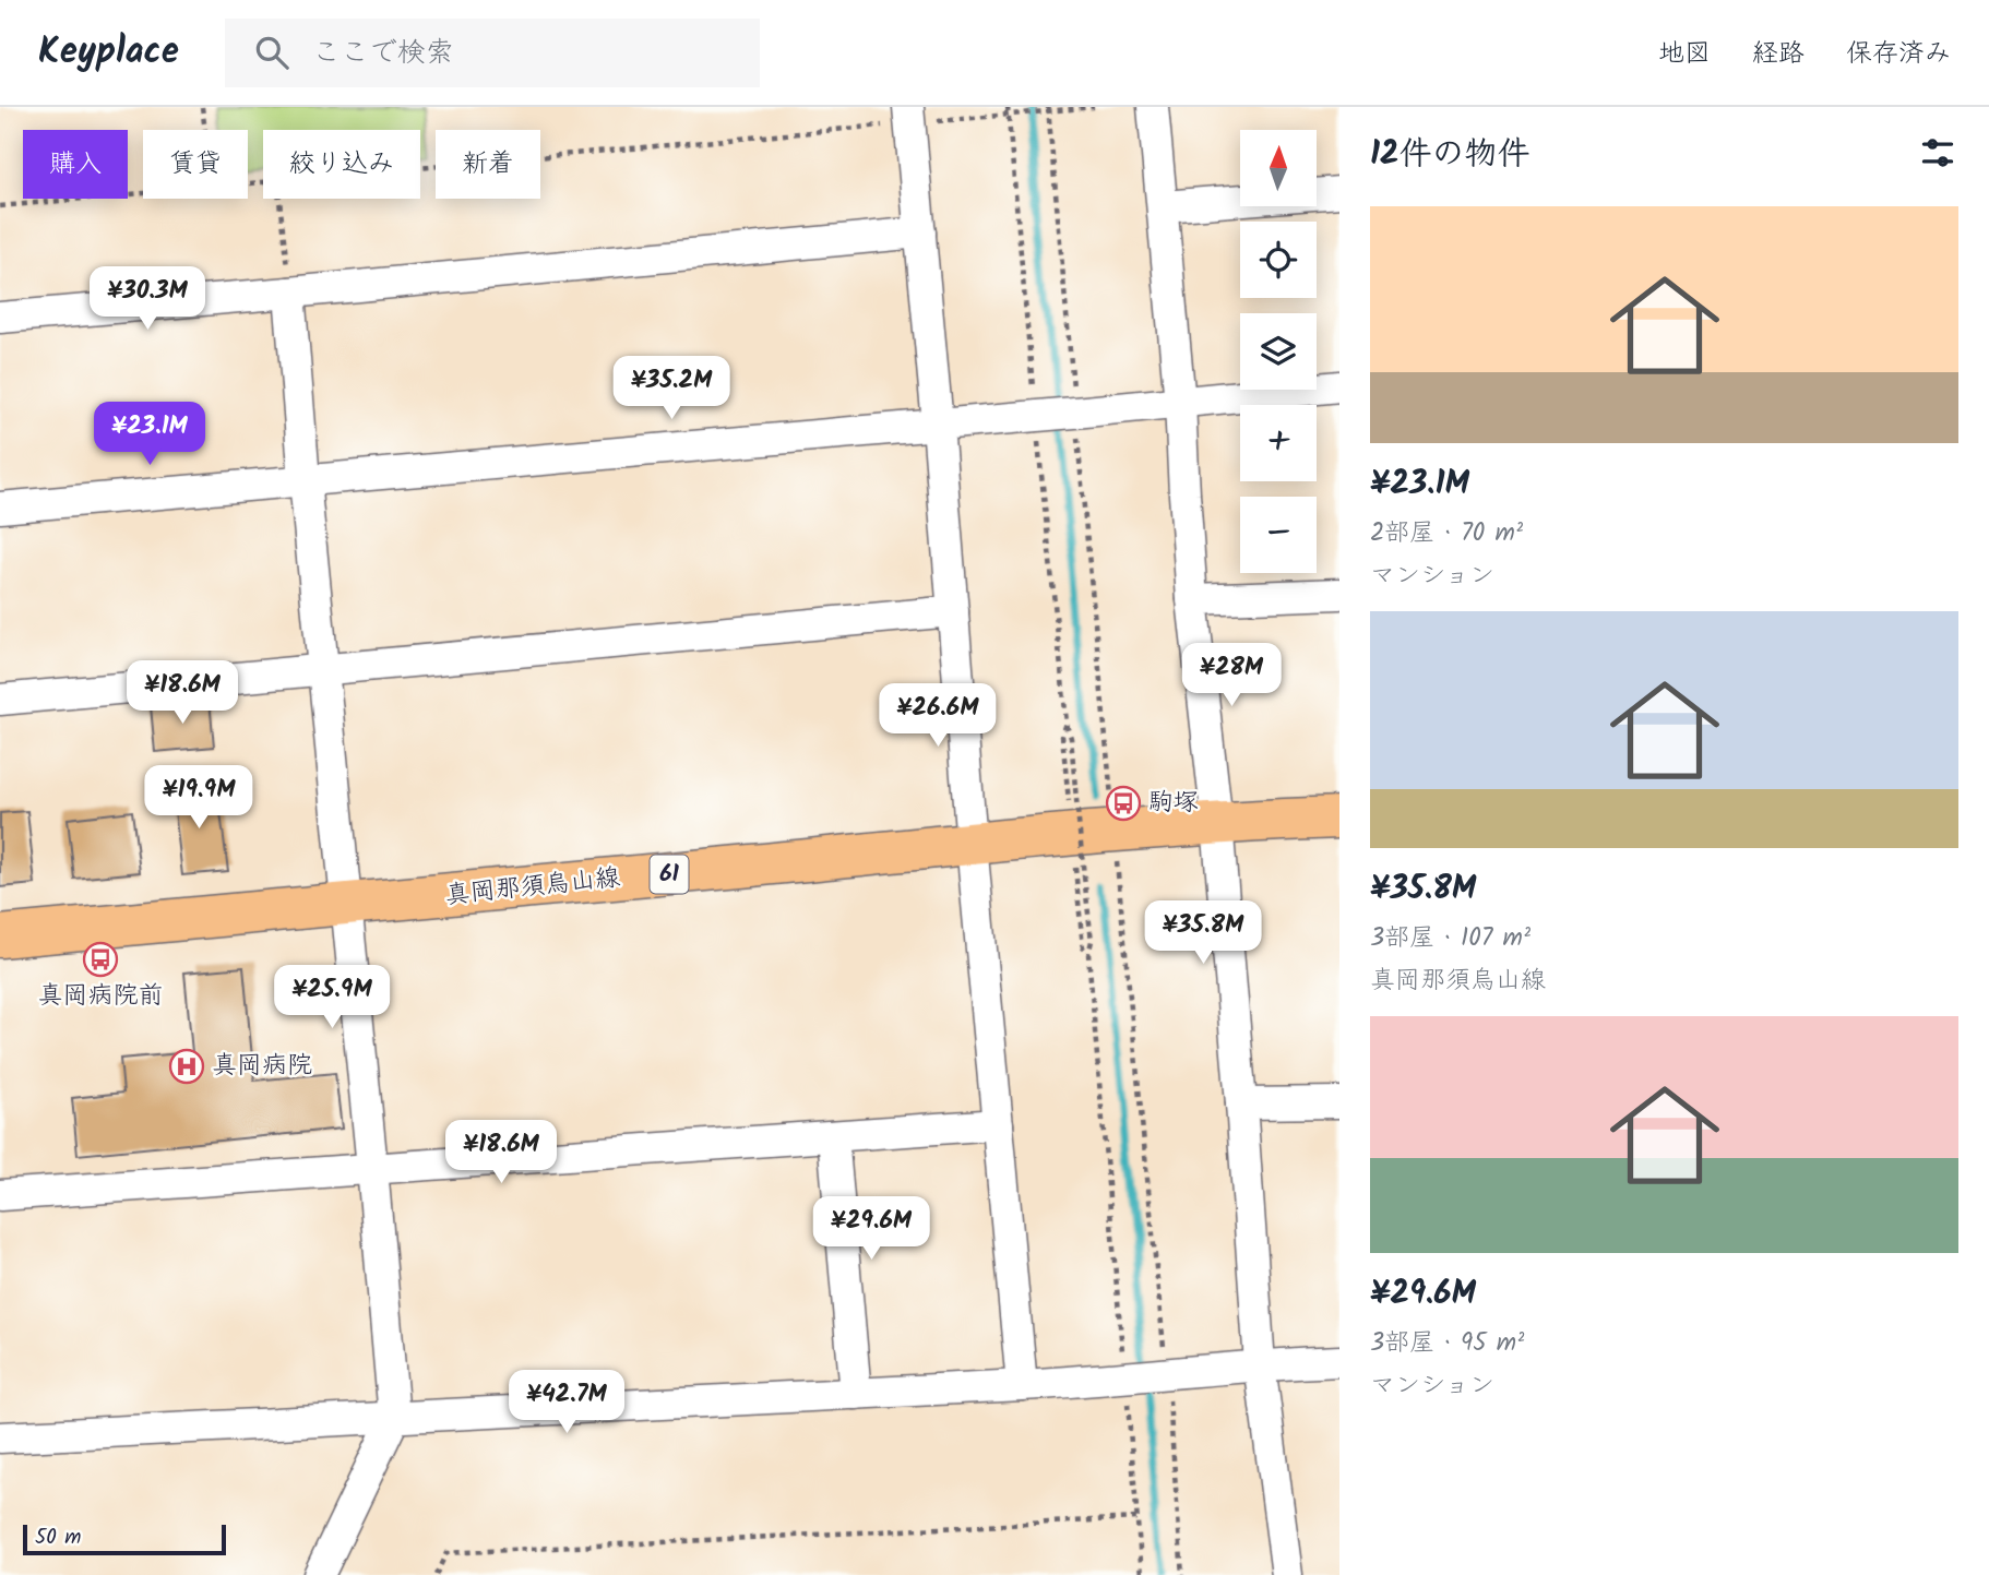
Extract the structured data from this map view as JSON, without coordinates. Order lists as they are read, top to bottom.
{
  "streets": {
    "main road": ["61", "真岡那須烏山線"]
  },
  "places": {
    "bus stop": ["駒塚", "真岡病院前"],
    "hospital": ["真岡病院"]
  },
  "scale_bar": "50 m",
  "north": "top",
  "page": {
    "header": "Keyplace",
    "search": "ここで検索",
    "nav": ["地図", "経路", "保存済み"],
    "heading": "12件の物件",
    "map_buttons": ["+", "−"],
    "chip": [
      "購入",
      "賃貸",
      "絞り込み",
      "新着"
    ],
    "list": [
      {
        "name": "¥23.1M",
        "note": "2部屋 · 70 m² · マンション"
      },
      {
        "name": "¥35.8M",
        "note": "3部屋 · 107 m² · 真岡那須烏山線"
      },
      {
        "name": "¥29.6M",
        "note": "3部屋 · 95 m² · マンション"
      }
    ],
    "price": [
      "¥30.3M",
      "¥35.2M",
      "¥23.1M",
      "¥28M",
      "¥18.6M",
      "¥26.6M",
      "¥19.9M",
      "¥35.8M",
      "¥25.9M",
      "¥18.6M",
      "¥29.6M",
      "¥42.7M"
    ],
    "scale": "50 m"
  }
}
